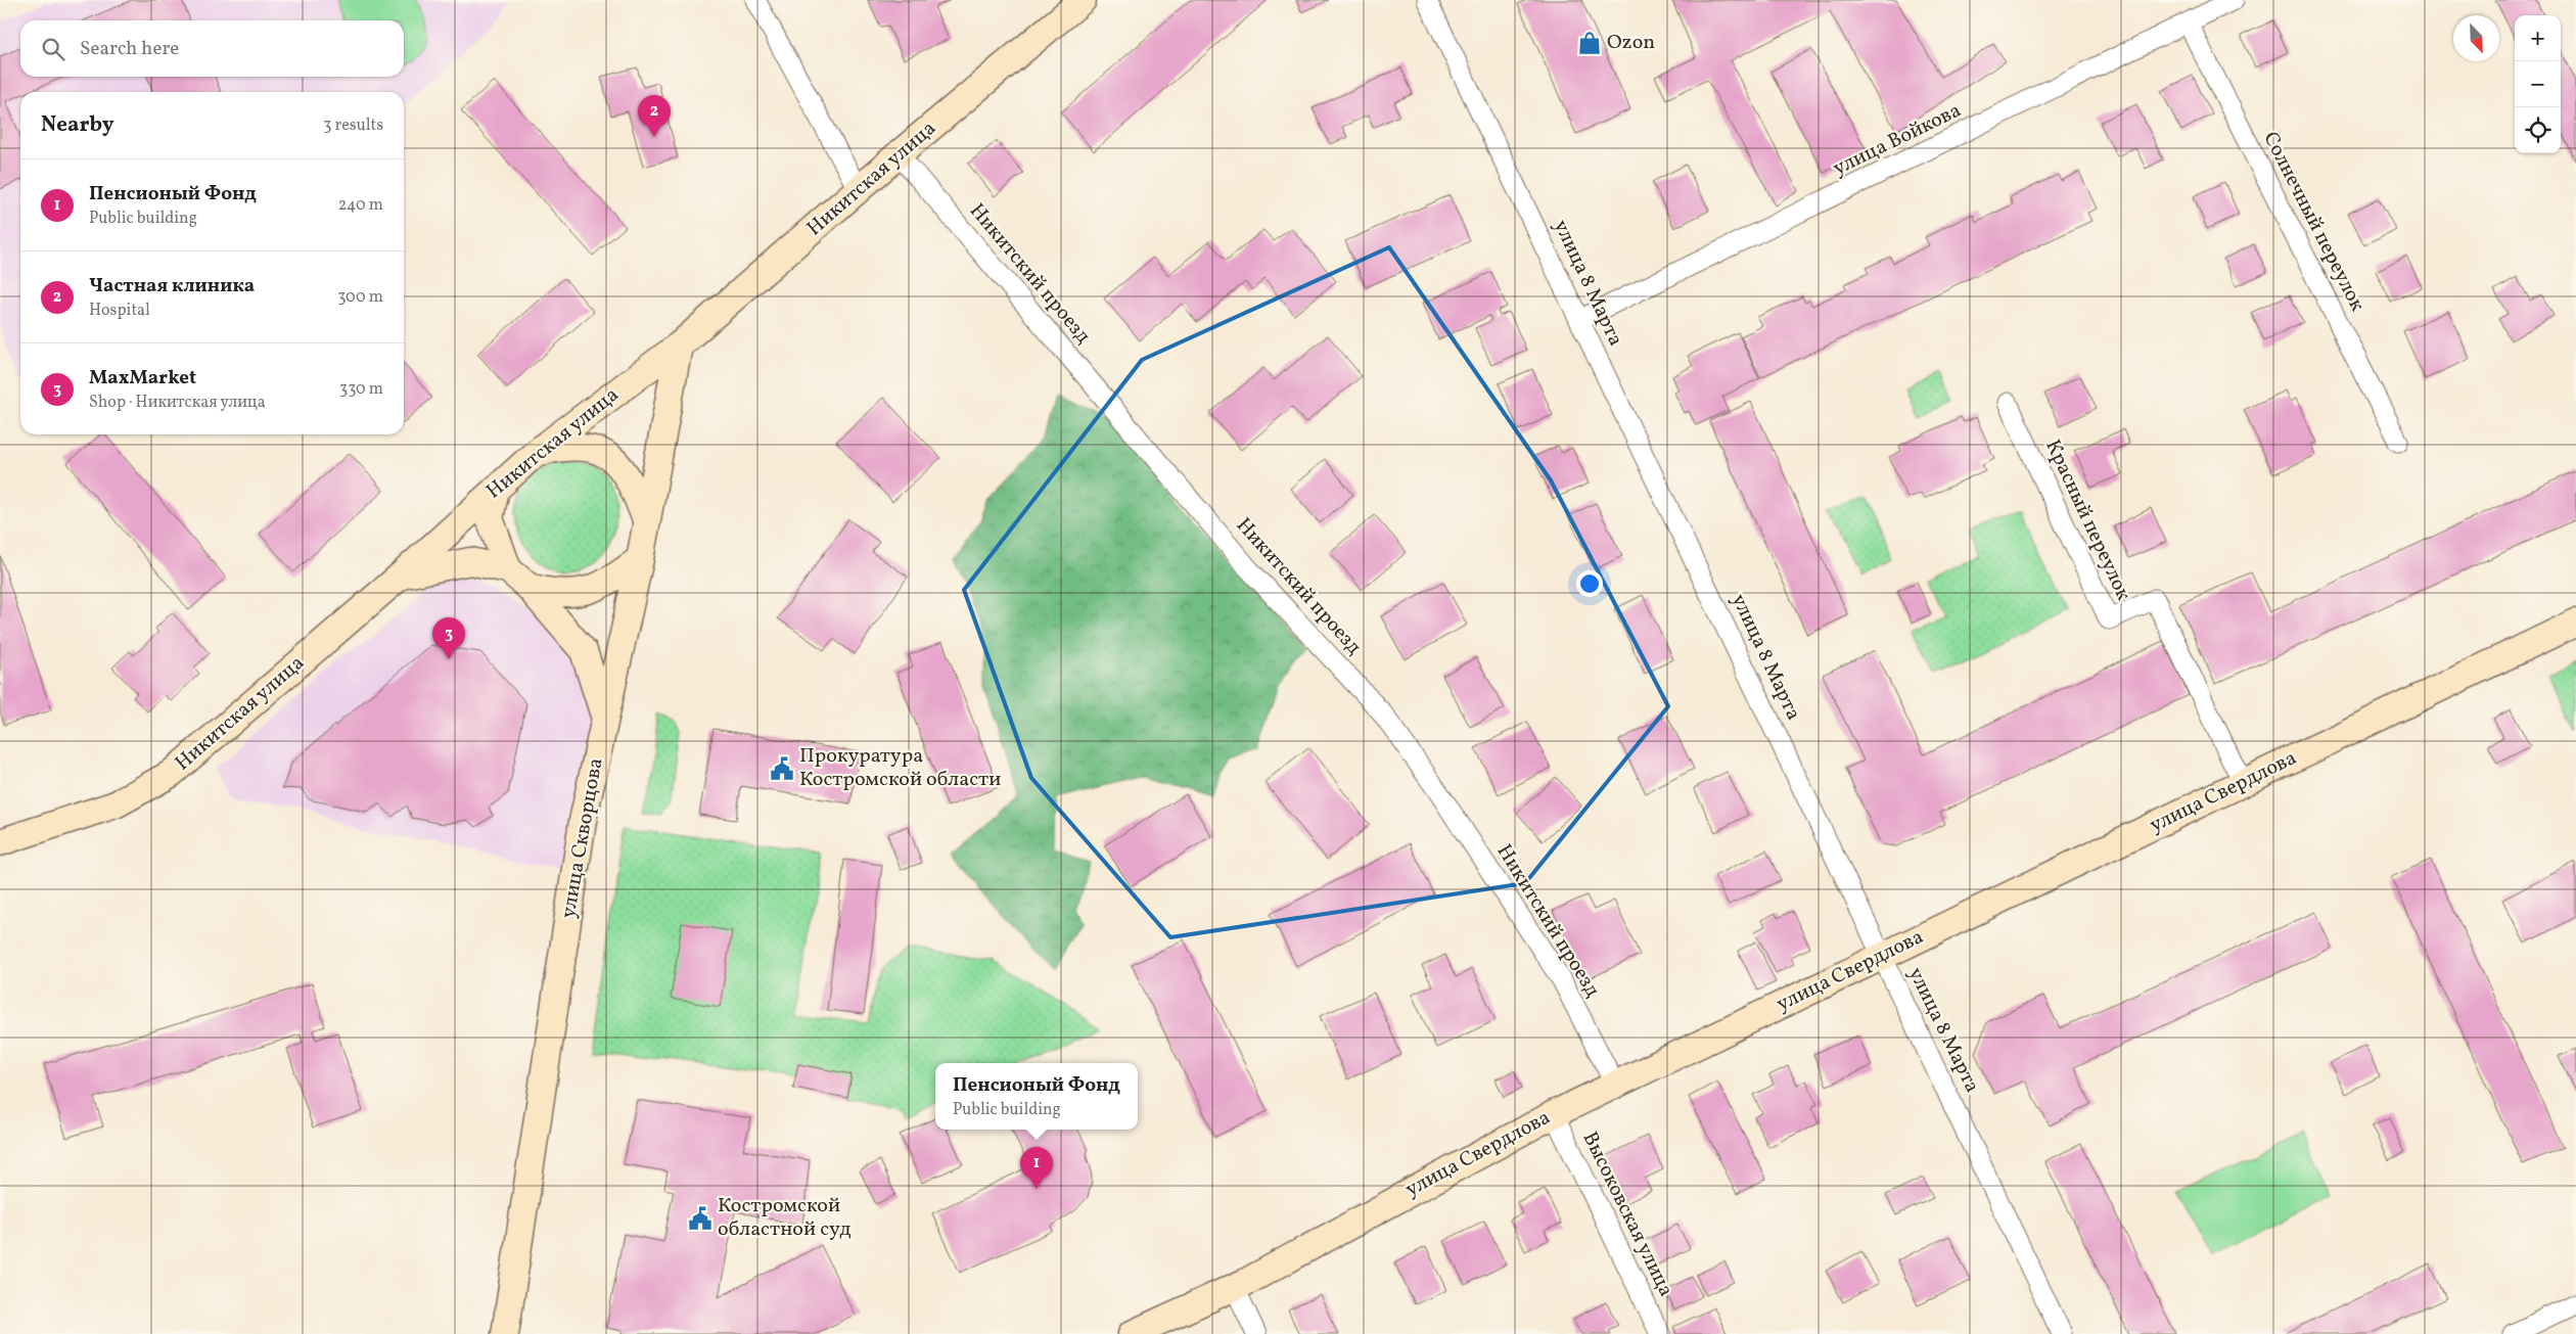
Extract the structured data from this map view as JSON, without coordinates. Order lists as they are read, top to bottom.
{
  "streets": {
    "street": [
      "улица Войкова",
      "Никитская улица",
      "Солнечный переулок",
      "Никитский проезд",
      "улица 8 Марта",
      "Красный переулок",
      "улица Свердлова",
      "улица Скворцова",
      "Высоковская улица"
    ]
  },
  "crossings": [
    ["улица Войкова", "Солнечный переулок"],
    ["улица Войкова", "улица 8 Марта"],
    ["Никитская улица", "Никитский проезд"],
    ["Никитская улица", "улица Скворцова"],
    ["Никитский проезд", "улица Свердлова"],
    ["улица 8 Марта", "улица Свердлова"],
    ["Красный переулок", "улица Свердлова"],
    ["улица Свердлова", "Высоковская улица"]
  ],
  "places": {
    "shop": ["Ozon"],
    "public building": ["Прокуратура Костромской области", "Костромской областной суд"]
  },
  "north": "bottom right",
  "page": {
    "map_buttons": ["+", "−"],
    "search": "Search here",
    "heading": ["Nearby", "3 results"],
    "pins": ["2", "3", "1"],
    "list": [
      {
        "mark": "1",
        "name": "Пенсионый Фонд",
        "note": "Public building",
        "value": "240 m"
      },
      {
        "mark": "2",
        "name": "Частная клиника",
        "note": "Hospital",
        "value": "300 m"
      },
      {
        "mark": "3",
        "name": "MaxMarket",
        "note": "Shop · Никитская улица",
        "value": "330 m"
      }
    ],
    "popup": ["Пенсионый Фонд", "Public building"]
  }
}
